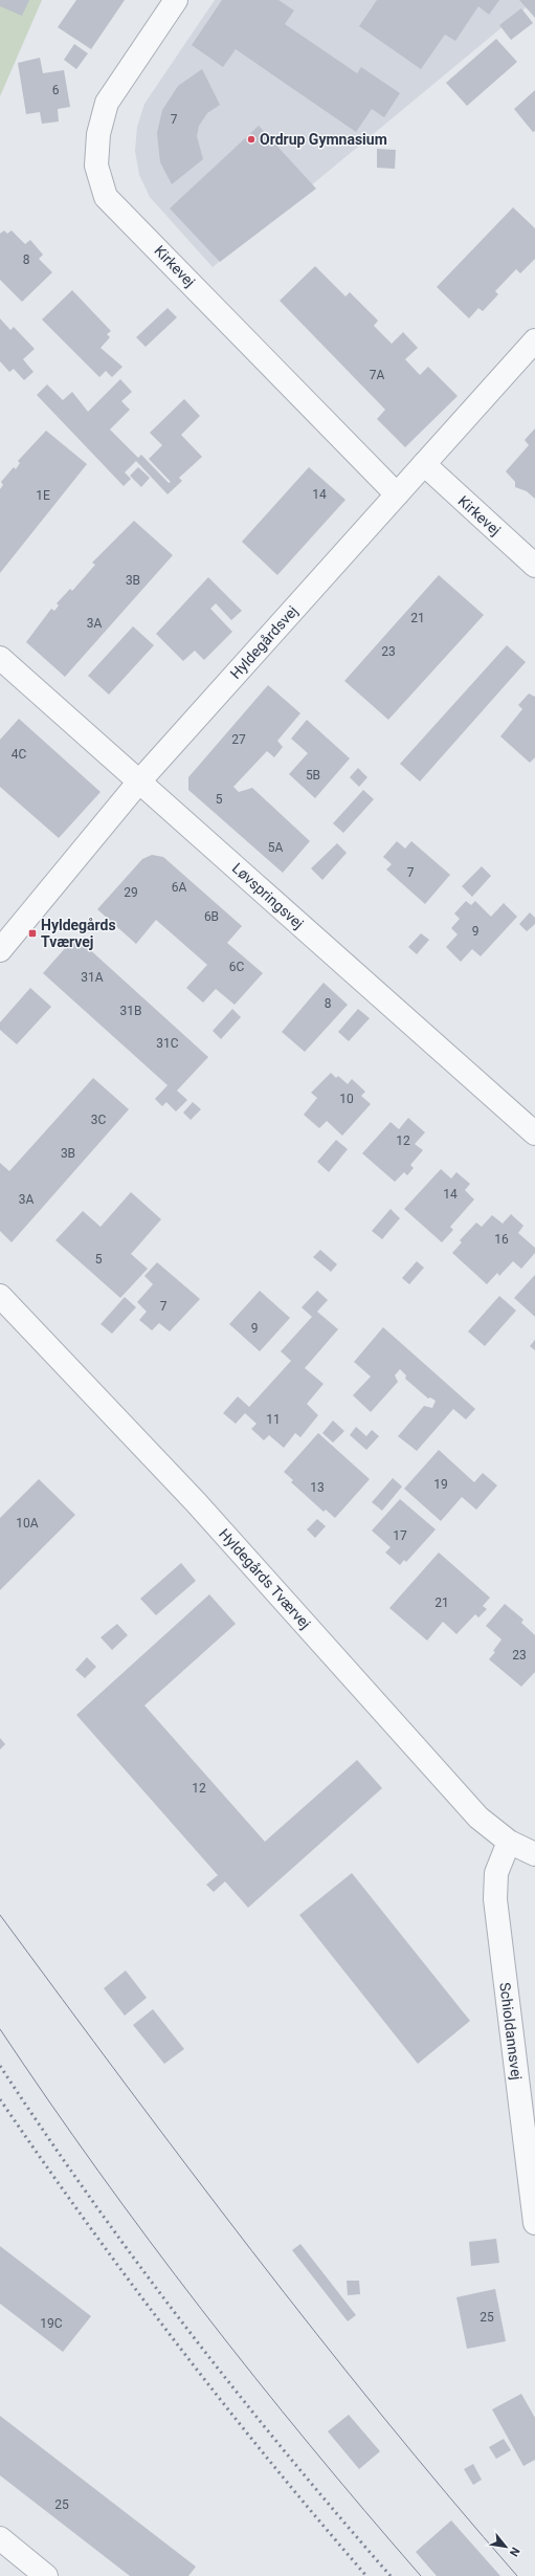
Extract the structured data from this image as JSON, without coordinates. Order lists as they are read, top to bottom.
{
  "streets": {
    "street": [
      "Kirkevej",
      "Hyldegårdsvej",
      "Løvspringsvej",
      "Hyldegårds Tværvej",
      "Schioldannsvej"
    ]
  },
  "crossings": [
    ["Kirkevej", "Hyldegårdsvej"],
    ["Hyldegårdsvej", "Løvspringsvej"],
    ["Hyldegårds Tværvej", "Schioldannsvej"]
  ],
  "places": {
    "other": ["Ordrup Gymnasium"],
    "transit": ["Hyldegårds Tværvej"]
  },
  "house_numbers": [
    "6",
    "7",
    "8",
    "7A",
    "14",
    "1E",
    "3B",
    "21",
    "3A",
    "23",
    "27",
    "4C",
    "5B",
    "5",
    "5A",
    "7",
    "6A",
    "29",
    "6B",
    "9",
    "6C",
    "31A",
    "8",
    "31B",
    "31C",
    "10",
    "3C",
    "12",
    "3B",
    "14",
    "3A",
    "16",
    "5",
    "7",
    "9",
    "11",
    "19",
    "13",
    "10A",
    "17",
    "21",
    "23",
    "12",
    "25",
    "19C",
    "25"
  ],
  "north": "bottom right"
}
